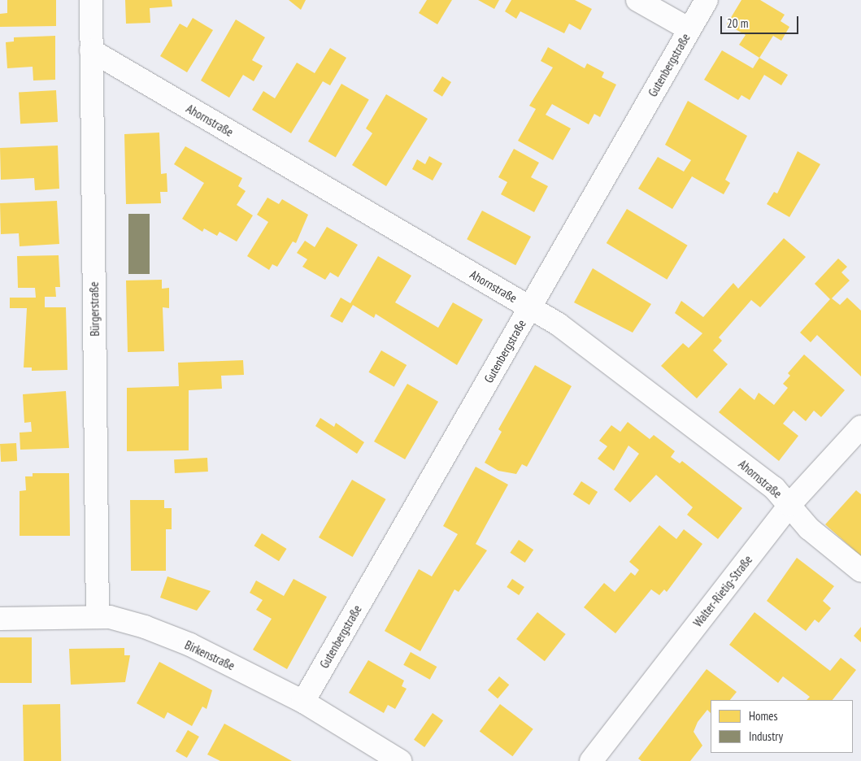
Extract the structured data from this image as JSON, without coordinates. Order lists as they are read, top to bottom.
{
  "streets": {
    "street": [
      "Gutenbergstraße",
      "Ahornstraße",
      "Bürgerstraße",
      "Walter-Rietig-Straße",
      "Birkenstraße"
    ]
  },
  "crossings": [
    ["Gutenbergstraße", "Ahornstraße"],
    ["Gutenbergstraße", "Birkenstraße"],
    ["Ahornstraße", "Bürgerstraße"],
    ["Ahornstraße", "Walter-Rietig-Straße"],
    ["Bürgerstraße", "Birkenstraße"]
  ],
  "legend": ["Homes", "Industry"],
  "scale_bar": "20 m"
}
